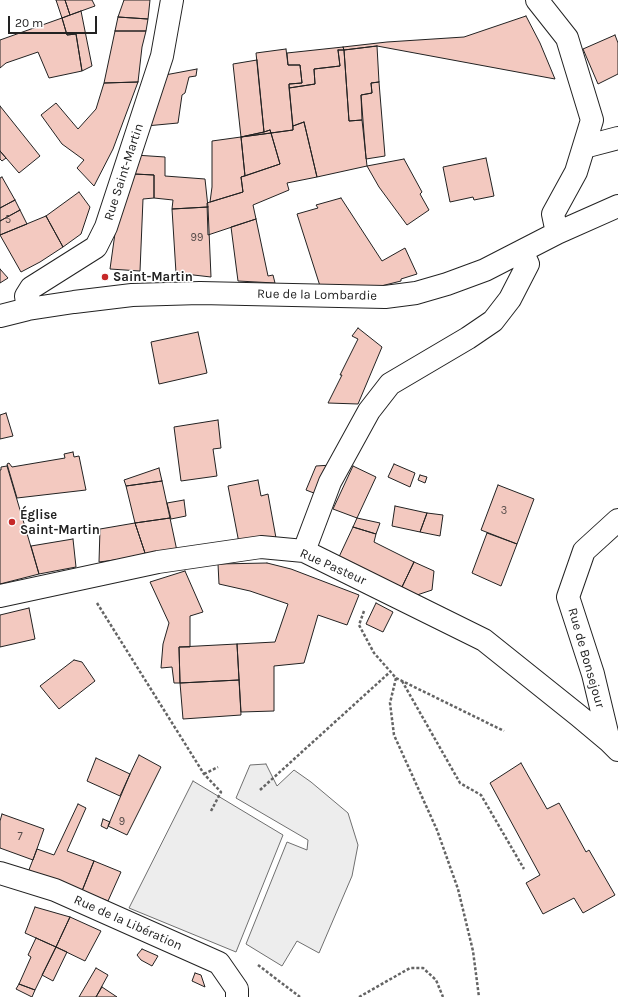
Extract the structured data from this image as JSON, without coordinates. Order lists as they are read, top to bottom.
{
  "streets": {
    "street": [
      "Rue Saint-Martin",
      "Rue de la Lombardie",
      "Rue Pasteur",
      "Rue de Bonsejour",
      "Rue de la Libération"
    ]
  },
  "crossings": [
    ["Rue Saint-Martin", "Rue de la Lombardie"],
    ["Rue Pasteur", "Rue de Bonsejour"]
  ],
  "places": ["Saint-Martin", "Église Saint-Martin"],
  "house_numbers": [
    "5",
    "99",
    "3",
    "9",
    "7"
  ],
  "scale_bar": "20 m"
}
